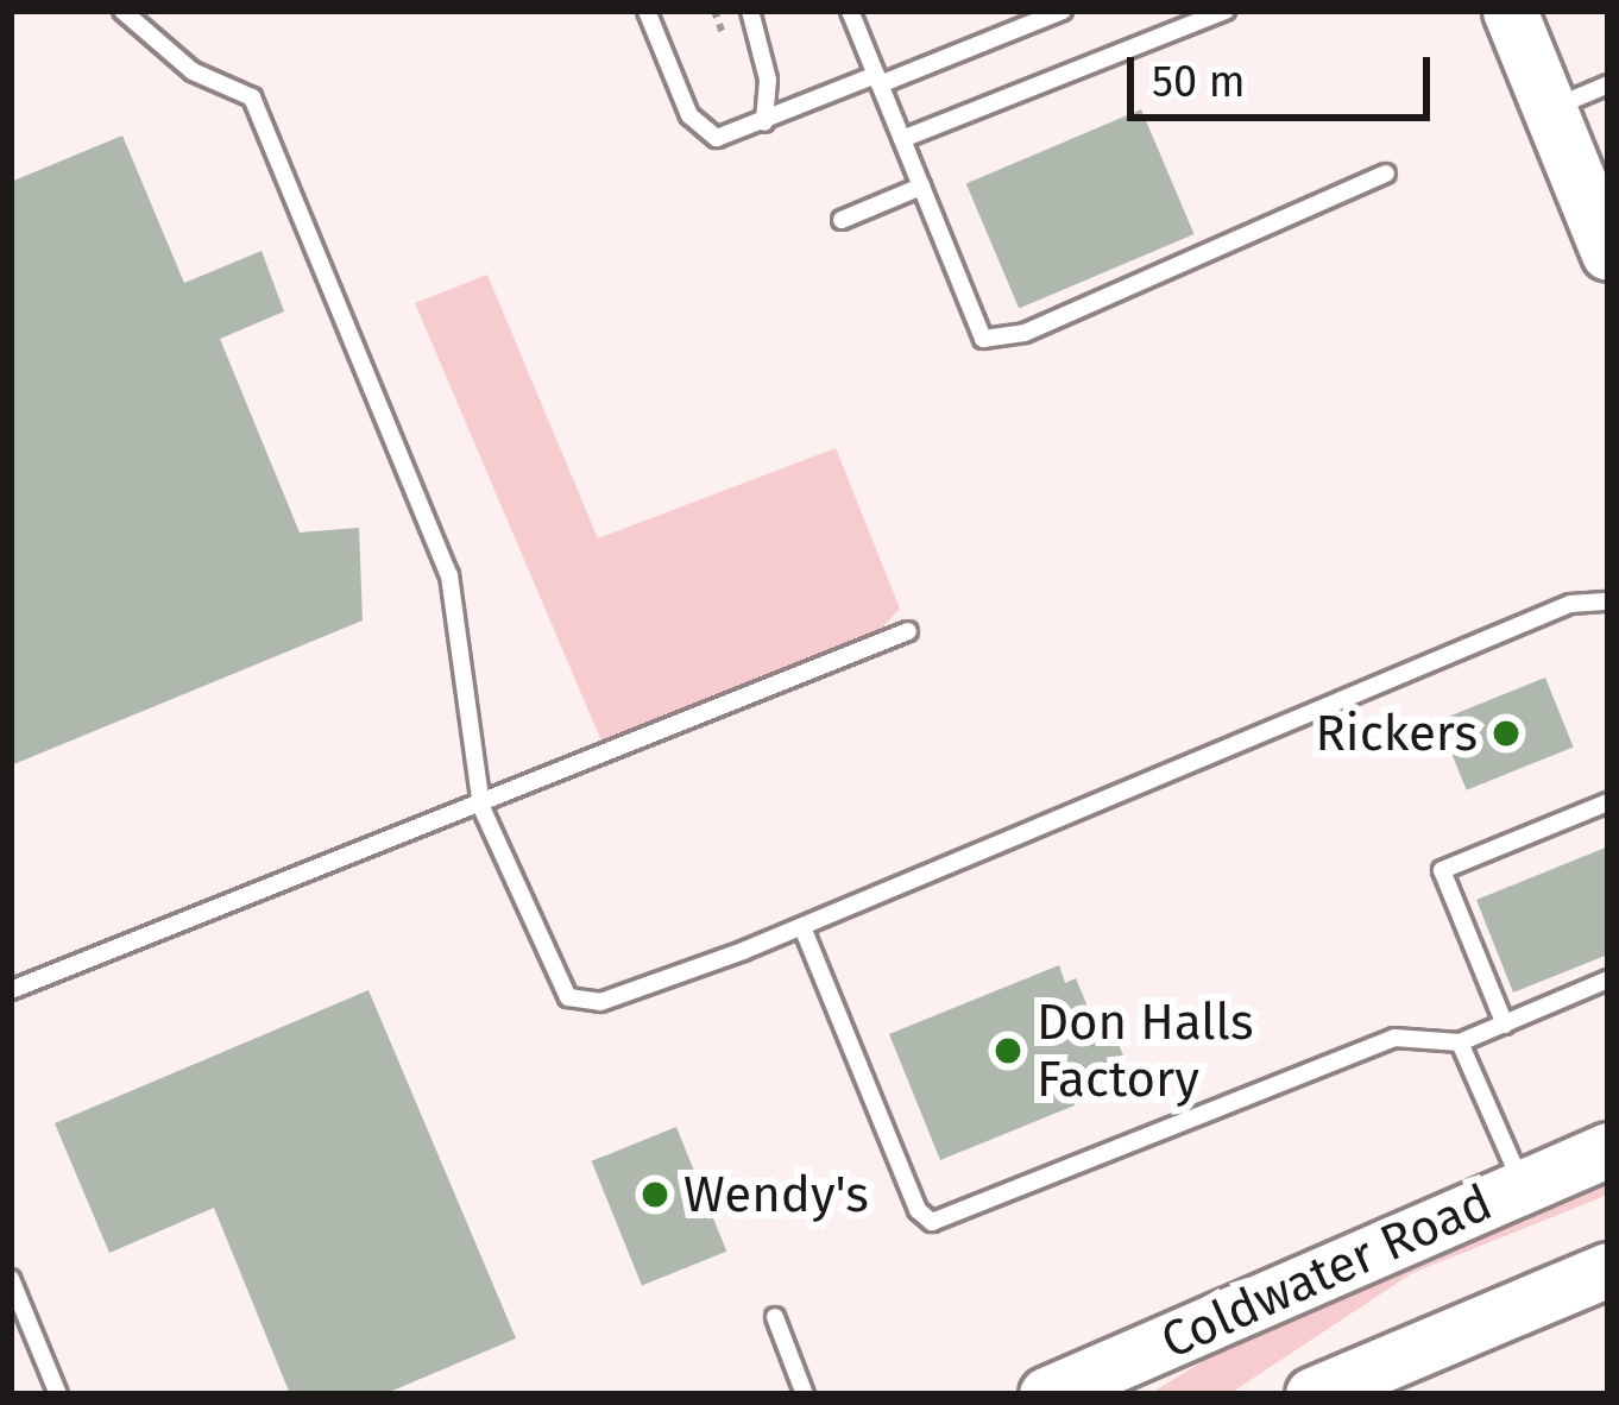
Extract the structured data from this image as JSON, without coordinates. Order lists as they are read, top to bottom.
{
  "streets": {
    "main road": ["Coldwater Road"]
  },
  "places": ["Rickers", "Don Halls Factory", "Wendy's"],
  "scale_bar": "50 m"
}
